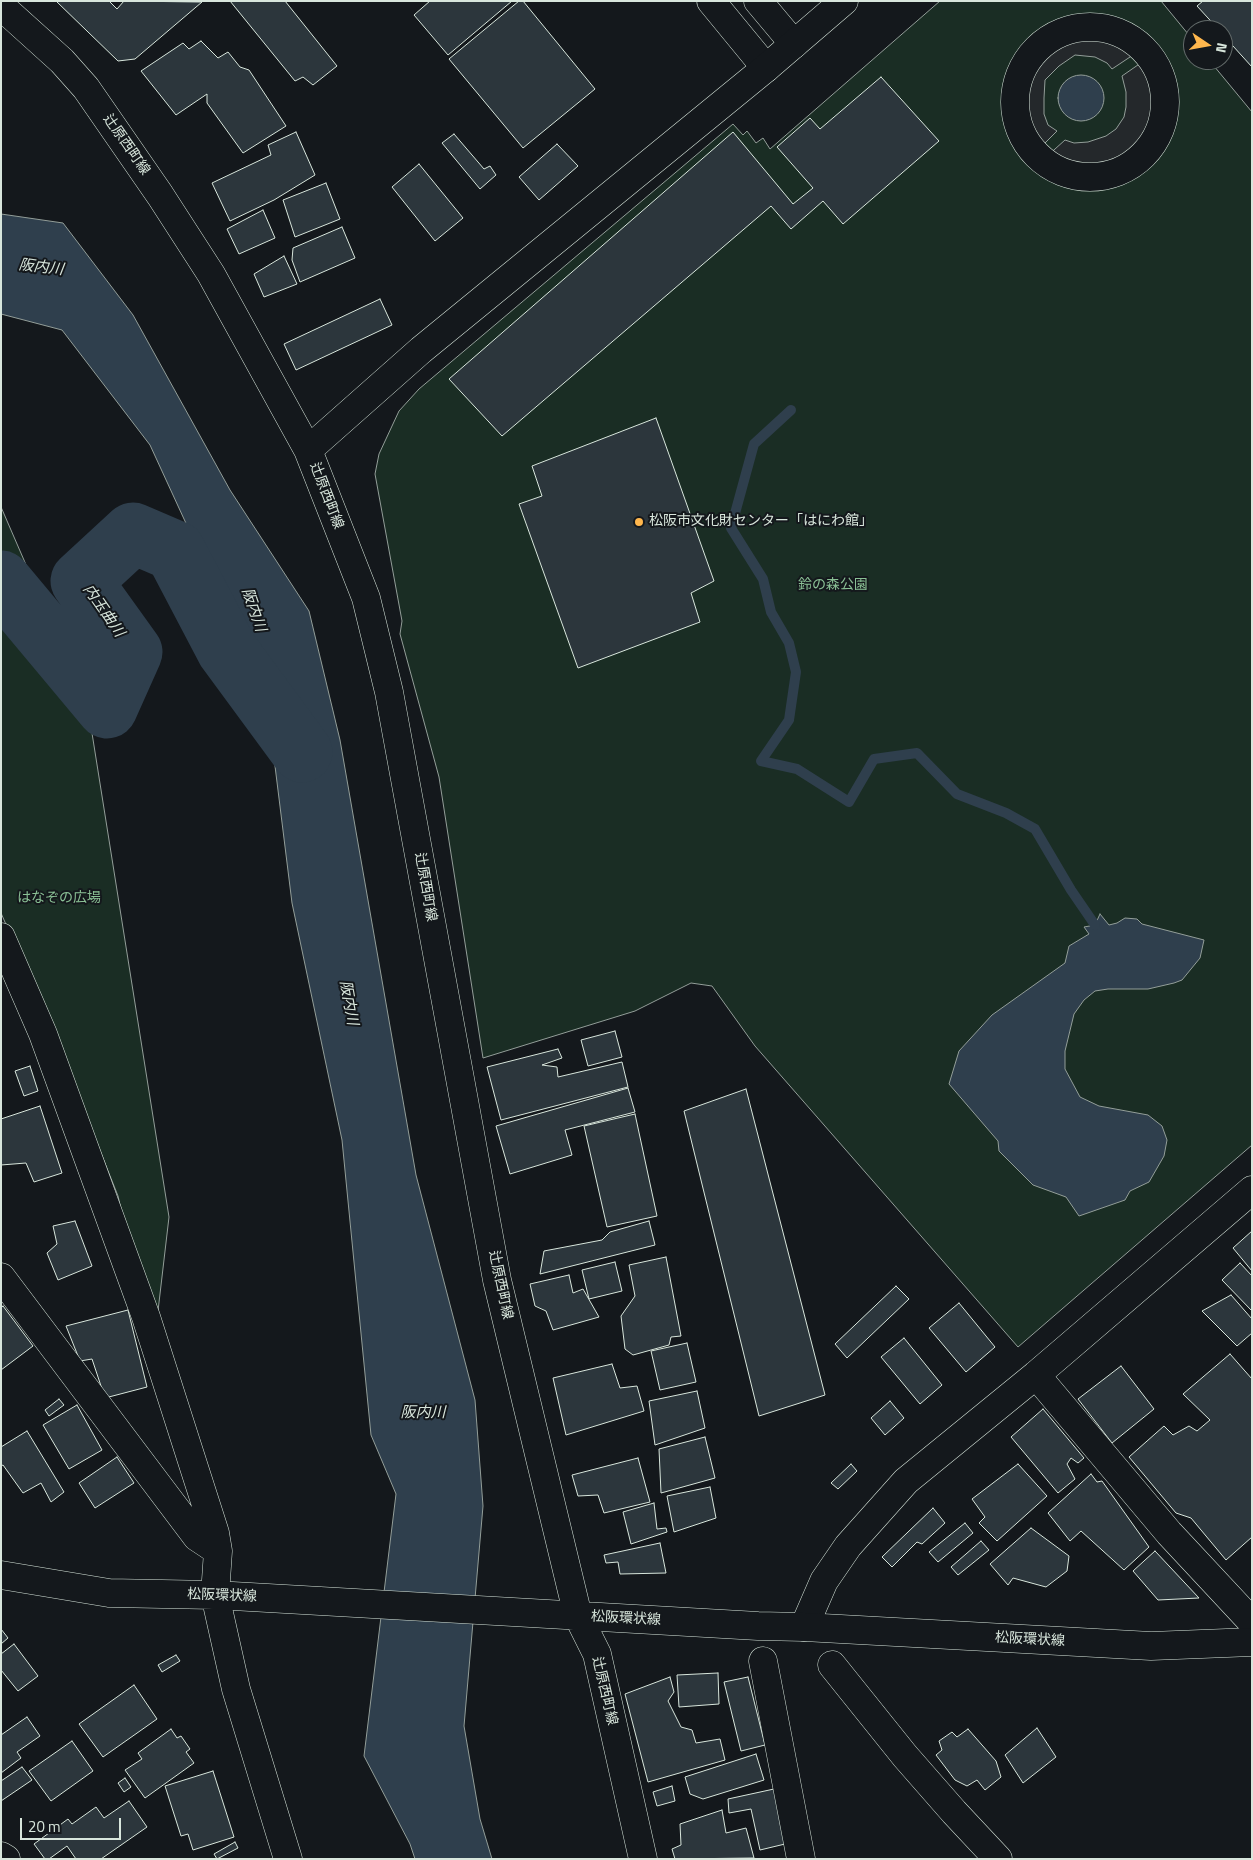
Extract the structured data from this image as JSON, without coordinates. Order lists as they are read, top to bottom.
{
  "streets": {
    "street": ["辻原西町線", "松阪環状線"]
  },
  "crossings": [
    ["辻原西町線", "松阪環状線"]
  ],
  "water": ["阪内川", "内玉曲川"],
  "parks": ["鈴の森公園", "はなぞの広場"],
  "places": ["松阪市文化財センター「はにわ館」"],
  "scale_bar": "20 m",
  "north": "right"
}
